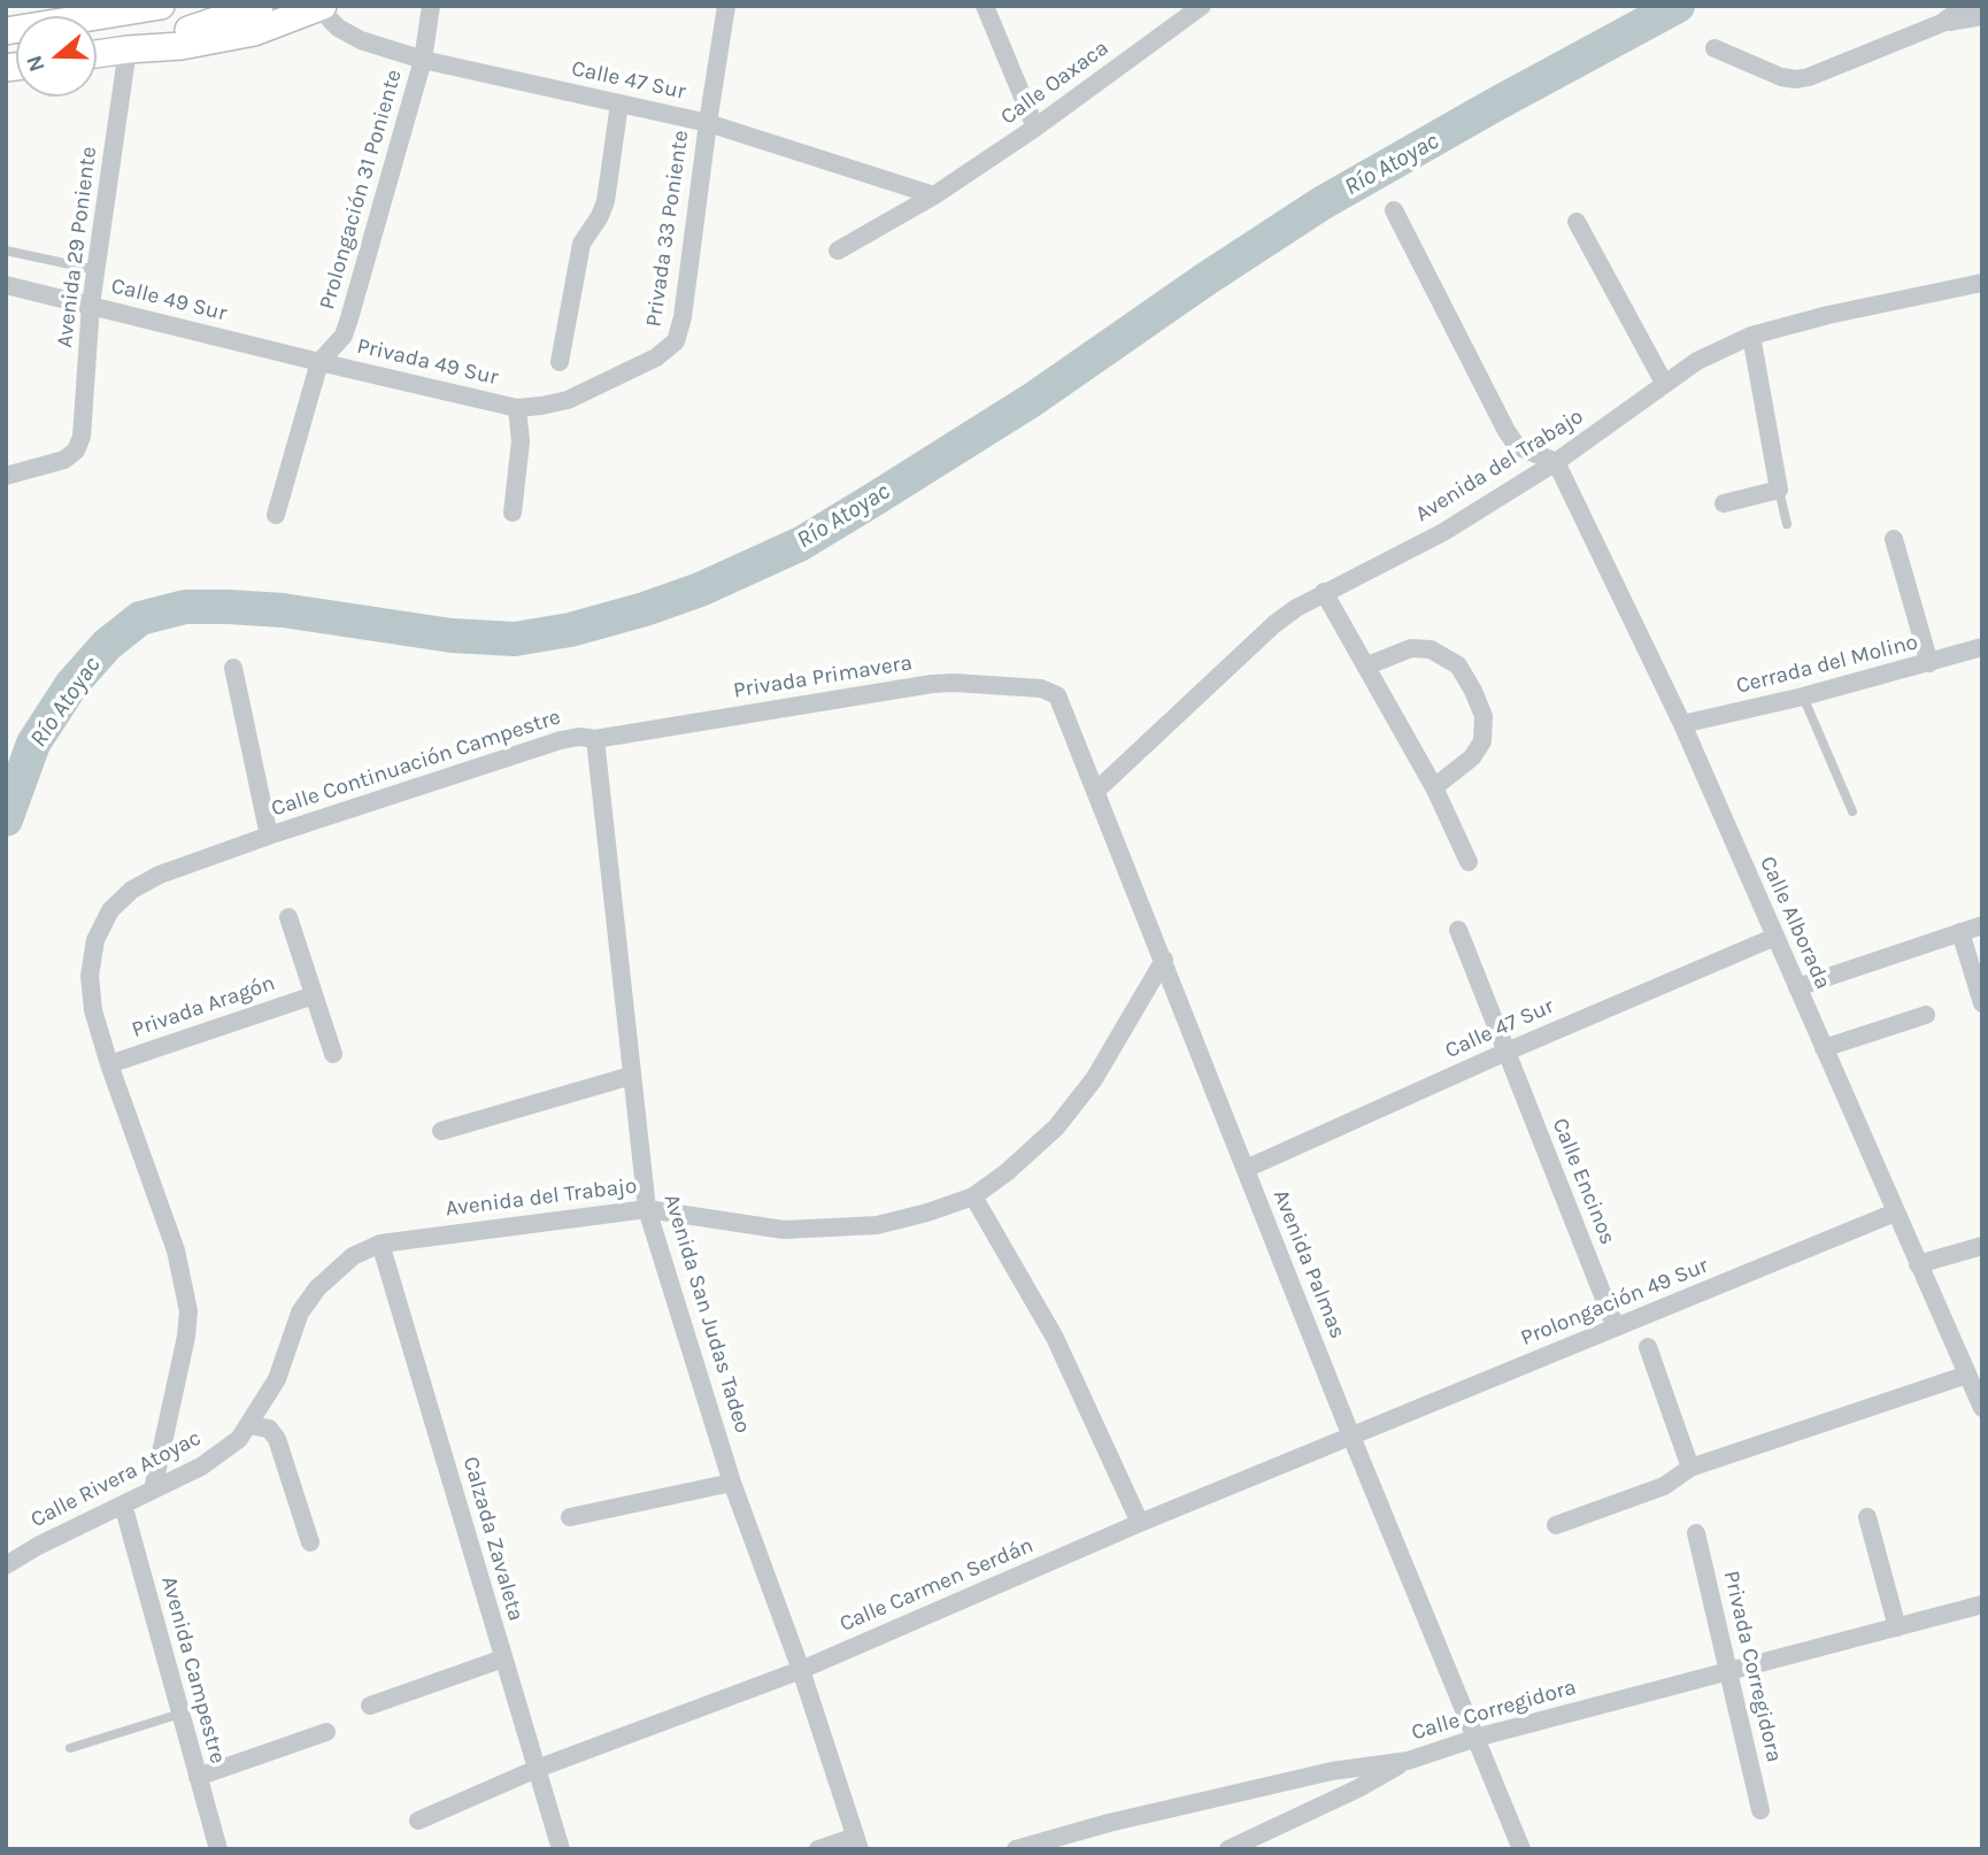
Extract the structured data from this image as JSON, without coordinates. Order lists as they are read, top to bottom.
{
  "streets": {
    "street": [
      "Calle 47 Sur",
      "Calle Oaxaca",
      "Prolongación 31 Poniente",
      "Privada 33 Poniente",
      "Avenida 29 Poniente",
      "Calle 49 Sur",
      "Privada 49 Sur",
      "Avenida del Trabajo",
      "Cerrada del Molino",
      "Privada Primavera",
      "Calle Continuación Campestre",
      "Calle Alborada",
      "Privada Aragón",
      "Calle Encinos",
      "Avenida Palmas",
      "Prolongación 49 Sur",
      "Avenida San Judas Tadeo",
      "Calle Rivera Atoyac",
      "Calzada Zavaleta",
      "Calle Carmen Serdán",
      "Privada Corregidora",
      "Avenida Campestre",
      "Calle Corregidora"
    ]
  },
  "crossings": [
    ["Calle 47 Sur", "Calle Oaxaca"],
    ["Calle 47 Sur", "Prolongación 31 Poniente"],
    ["Calle 47 Sur", "Privada 33 Poniente"],
    ["Calle 47 Sur", "Calle Alborada"],
    ["Calle 47 Sur", "Calle Encinos"],
    ["Calle 47 Sur", "Avenida Palmas"],
    ["Prolongación 31 Poniente", "Calle 49 Sur"],
    ["Prolongación 31 Poniente", "Privada 49 Sur"],
    ["Privada 33 Poniente", "Privada 49 Sur"],
    ["Avenida 29 Poniente", "Calle 49 Sur"],
    ["Calle 49 Sur", "Privada 49 Sur"],
    ["Avenida del Trabajo", "Calle Alborada"],
    ["Avenida del Trabajo", "Avenida Palmas"],
    ["Avenida del Trabajo", "Avenida San Judas Tadeo"],
    ["Avenida del Trabajo", "Calle Rivera Atoyac"],
    ["Avenida del Trabajo", "Calzada Zavaleta"],
    ["Cerrada del Molino", "Calle Alborada"],
    ["Privada Primavera", "Calle Continuación Campestre"],
    ["Privada Primavera", "Avenida Palmas"],
    ["Privada Primavera", "Avenida San Judas Tadeo"],
    ["Calle Continuación Campestre", "Privada Aragón"],
    ["Calle Continuación Campestre", "Avenida San Judas Tadeo"],
    ["Calle Continuación Campestre", "Calle Rivera Atoyac"],
    ["Calle Alborada", "Prolongación 49 Sur"],
    ["Calle Encinos", "Prolongación 49 Sur"],
    ["Avenida Palmas", "Prolongación 49 Sur"],
    ["Avenida Palmas", "Calle Carmen Serdán"],
    ["Avenida Palmas", "Calle Corregidora"],
    ["Prolongación 49 Sur", "Calle Carmen Serdán"],
    ["Avenida San Judas Tadeo", "Calle Carmen Serdán"],
    ["Calle Rivera Atoyac", "Calzada Zavaleta"],
    ["Calle Rivera Atoyac", "Avenida Campestre"],
    ["Calzada Zavaleta", "Calle Carmen Serdán"],
    ["Privada Corregidora", "Calle Corregidora"]
  ],
  "water": ["Río Atoyac"],
  "north": "left"
}
